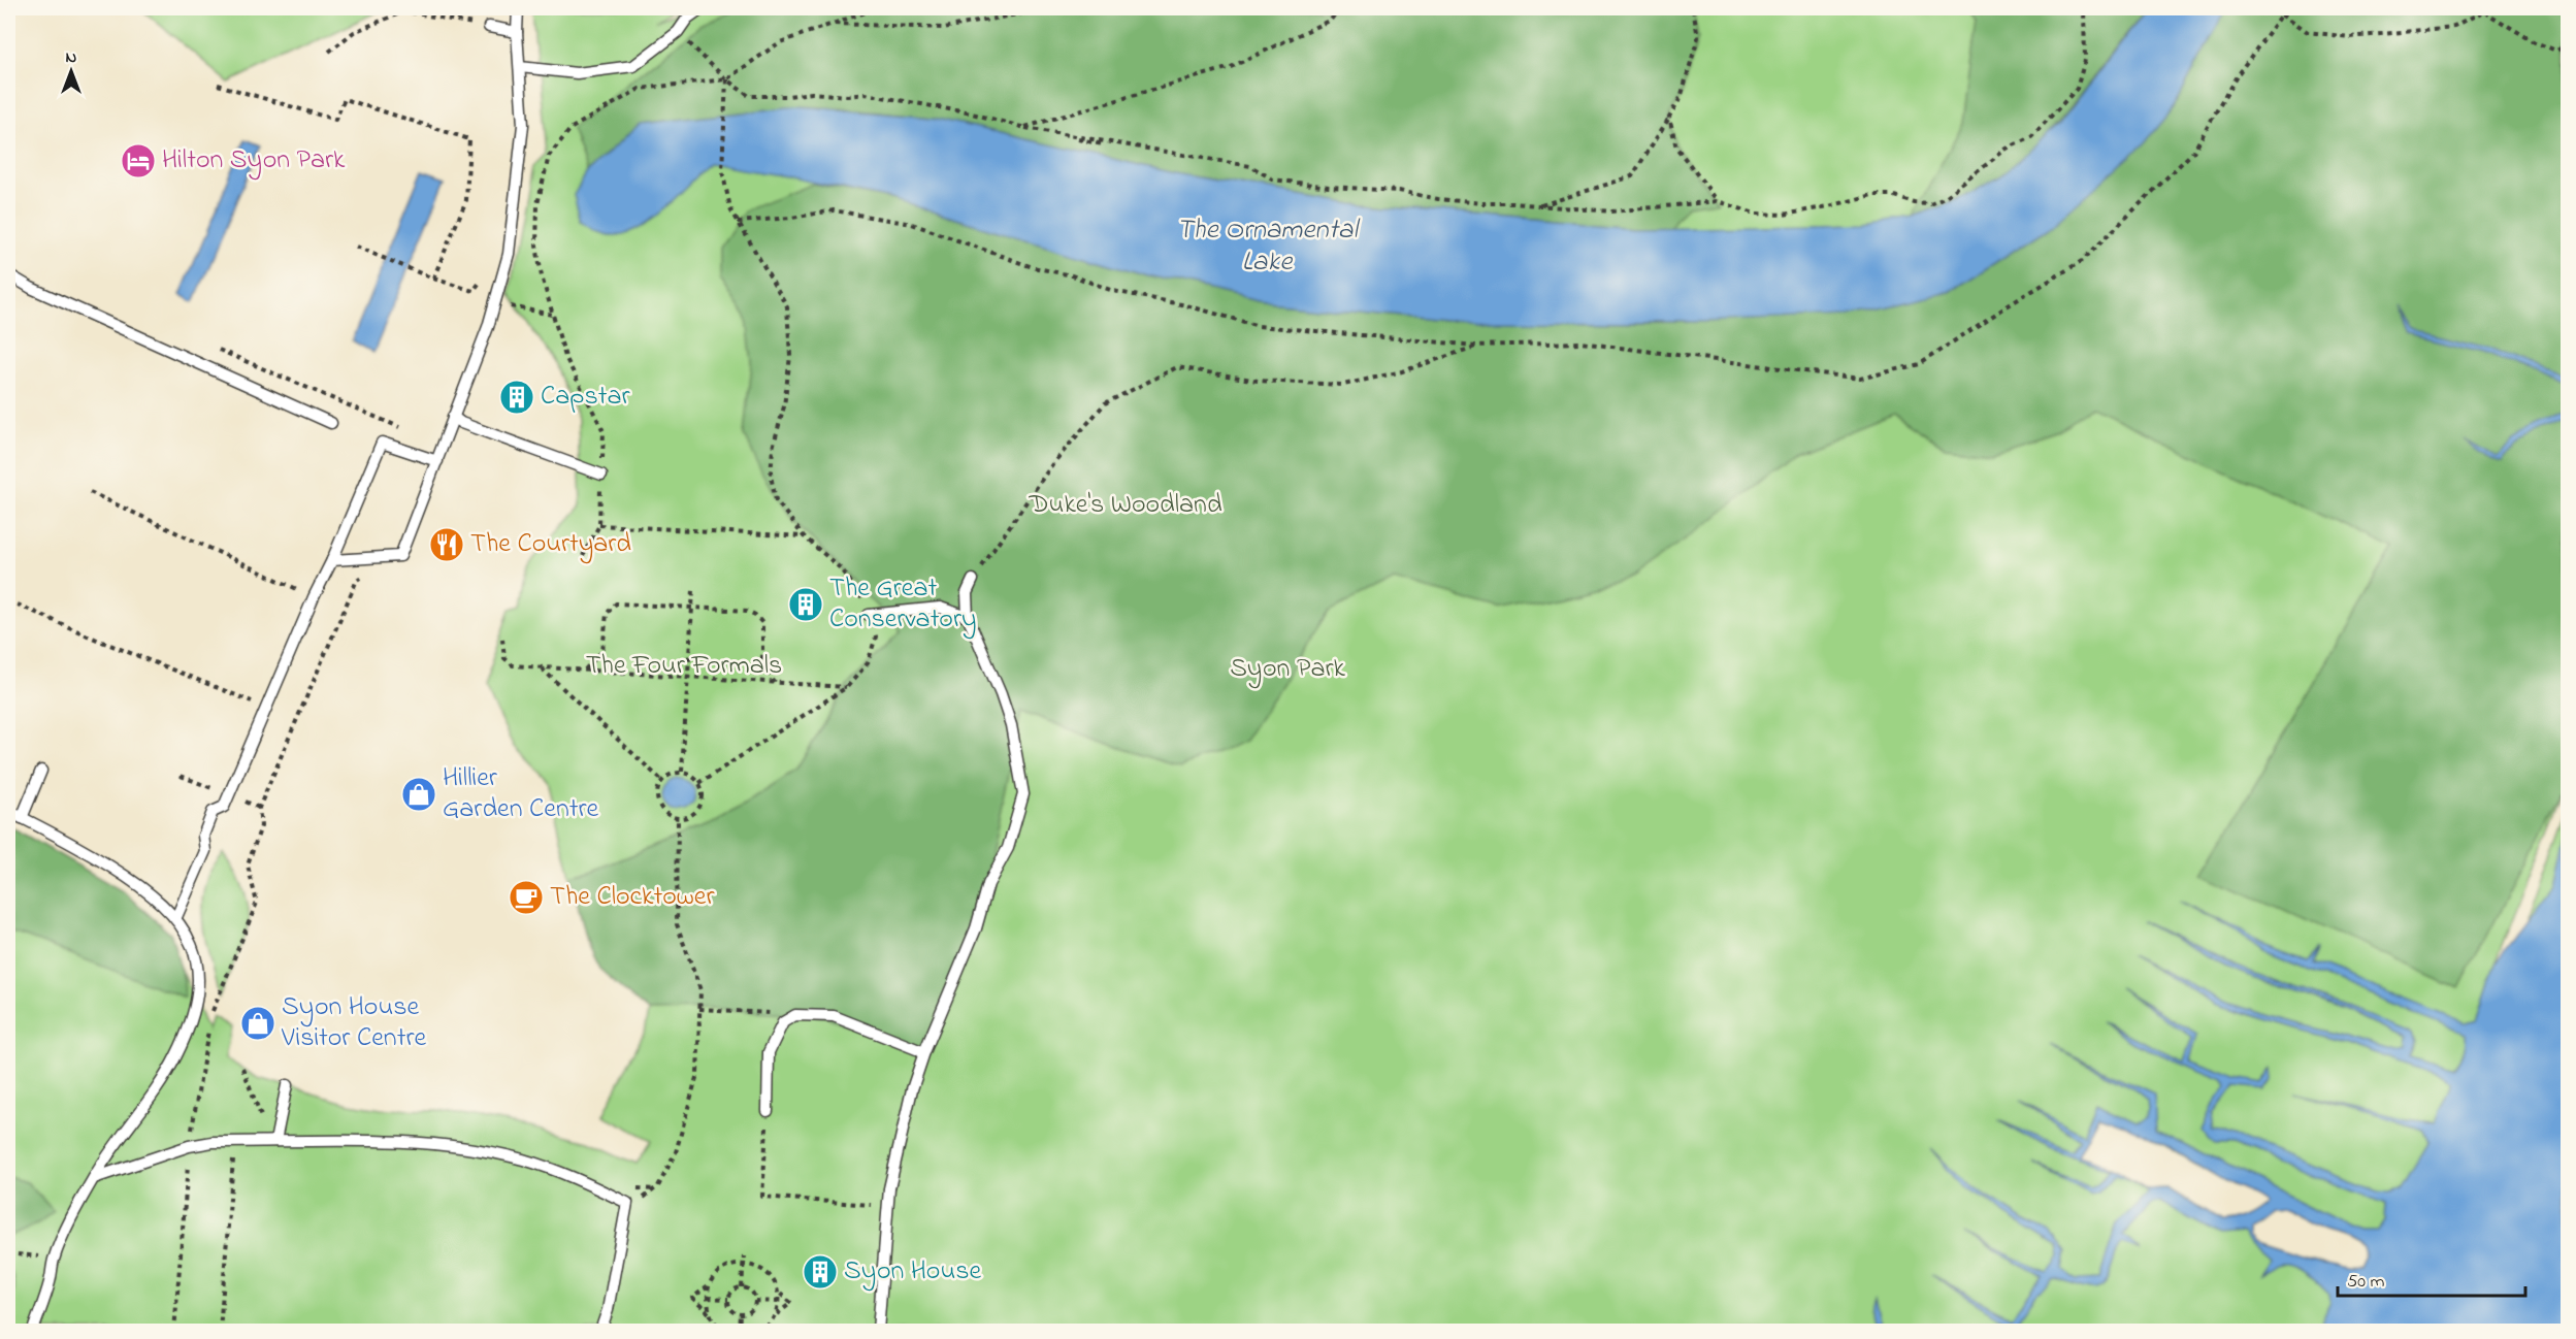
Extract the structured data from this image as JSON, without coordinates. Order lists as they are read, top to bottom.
{
  "water": ["The Ornamental Lake"],
  "parks": ["Duke's Woodland", "The Four Formals", "Syon Park"],
  "places": {
    "hotel": ["Hilton Syon Park"],
    "building": ["Capstar", "The Great Conservatory", "Syon House"],
    "restaurant": ["The Courtyard"],
    "shop": ["Hillier Garden Centre", "Syon House Visitor Centre"],
    "cafe": ["The Clocktower"]
  },
  "scale_bar": "50 m",
  "north": "top"
}
